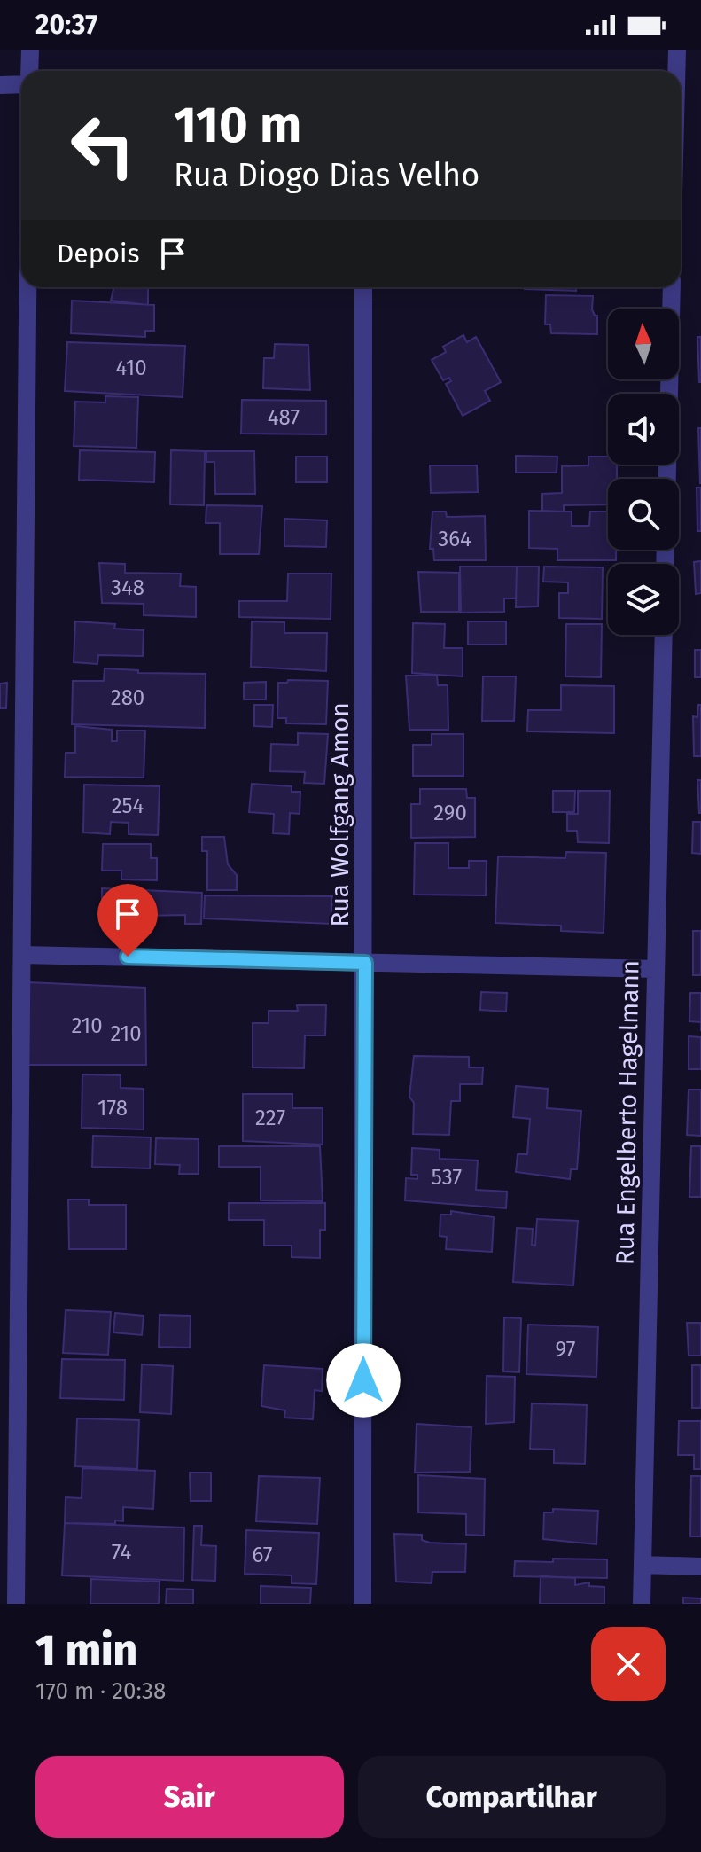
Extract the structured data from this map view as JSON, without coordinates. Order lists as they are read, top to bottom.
{
  "streets": {
    "street": ["Rua Wolfgang Amon", "Rua Engelberto Hagelmann"]
  },
  "house_numbers": [
    "410",
    "487",
    "364",
    "348",
    "280",
    "254",
    "290",
    "210",
    "210",
    "178",
    "227",
    "537",
    "97",
    "74",
    "67"
  ],
  "north": "top",
  "page": {
    "status": "20:37",
    "turn": ["110 m", "Rua Diogo Dias Velho"],
    "then": "Depois",
    "heading": ["1 min", "170 m · 20:38"],
    "buttons": ["Sair", "Compartilhar"]
  }
}
